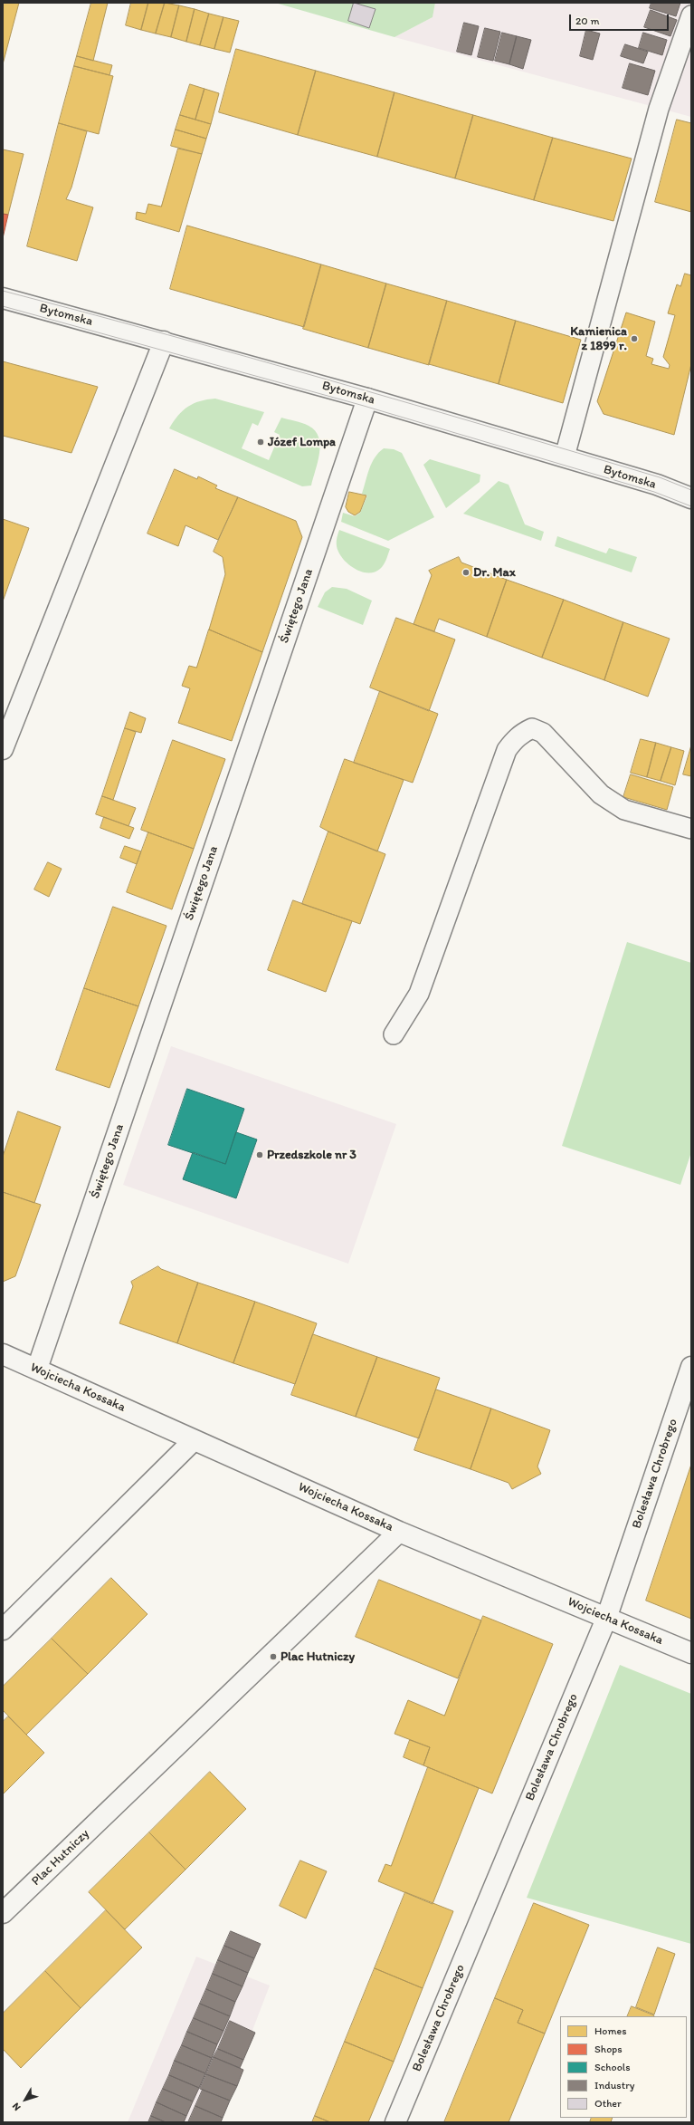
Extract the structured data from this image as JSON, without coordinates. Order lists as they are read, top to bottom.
{
  "streets": {
    "street": [
      "Bytomska",
      "Świętego Jana",
      "Wojciecha Kossaka",
      "Bolesława Chrobrego",
      "Plac Hutniczy"
    ]
  },
  "crossings": [
    ["Bytomska", "Świętego Jana"],
    ["Świętego Jana", "Wojciecha Kossaka"],
    ["Wojciecha Kossaka", "Bolesława Chrobrego"],
    ["Wojciecha Kossaka", "Plac Hutniczy"]
  ],
  "places": [
    "Kamienica z 1899 r.",
    "Józef Lompa",
    "Dr. Max",
    "Przedszkole nr 3",
    "Plac Hutniczy"
  ],
  "legend": [
    "Homes",
    "Shops",
    "Schools",
    "Industry",
    "Other"
  ],
  "scale_bar": "20 m",
  "north": "bottom left"
}
